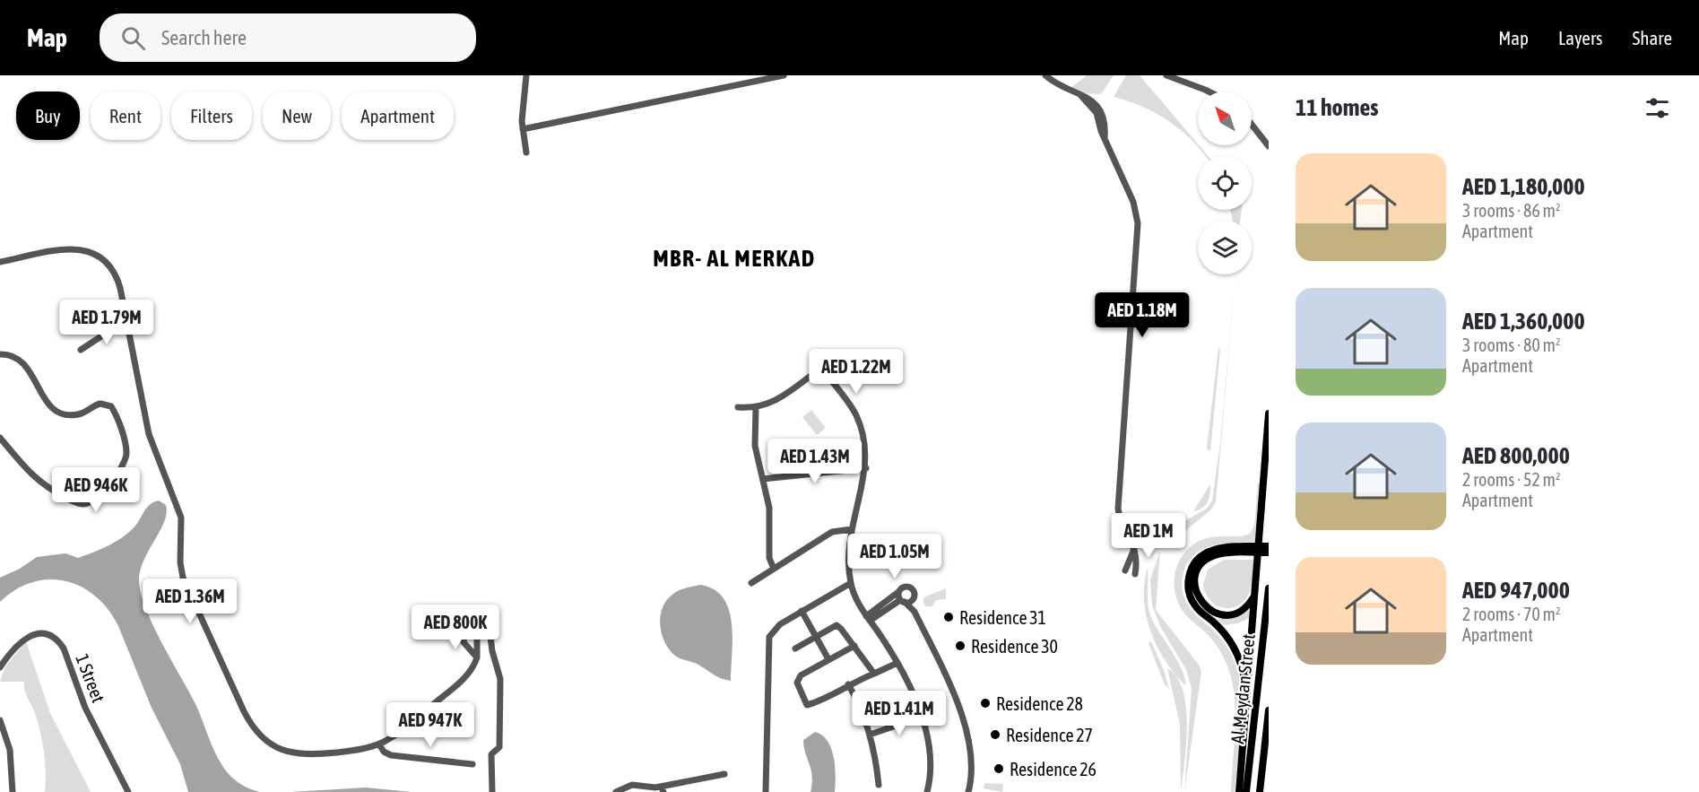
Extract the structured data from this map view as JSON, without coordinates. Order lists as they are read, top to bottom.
{
  "streets": {
    "main road": ["Al Meydan Street"],
    "street": ["1 Street"]
  },
  "districts": ["MBR- AL MERKAD"],
  "places": [
    "Residence 31",
    "Residence 30",
    "Residence 28",
    "Residence 27",
    "Residence 26"
  ],
  "north": "top left",
  "page": {
    "header": "Map",
    "search": "Search here",
    "nav": ["Map", "Layers", "Share"],
    "heading": "11 homes",
    "chip": [
      "Buy",
      "Rent",
      "Filters",
      "New",
      "Apartment"
    ],
    "list": [
      {
        "name": "AED 1,180,000",
        "note": "3 rooms · 86 m² · Apartment"
      },
      {
        "name": "AED 1,360,000",
        "note": "3 rooms · 80 m² · Apartment"
      },
      {
        "name": "AED 800,000",
        "note": "2 rooms · 52 m² · Apartment"
      },
      {
        "name": "AED 947,000",
        "note": "2 rooms · 70 m² · Apartment"
      }
    ],
    "price": [
      "AED 1.18M",
      "AED 1.79M",
      "AED 1.22M",
      "AED 1.43M",
      "AED 946K",
      "AED 1M",
      "AED 1.05M",
      "AED 1.36M",
      "AED 800K",
      "AED 1.41M",
      "AED 947K"
    ]
  }
}
